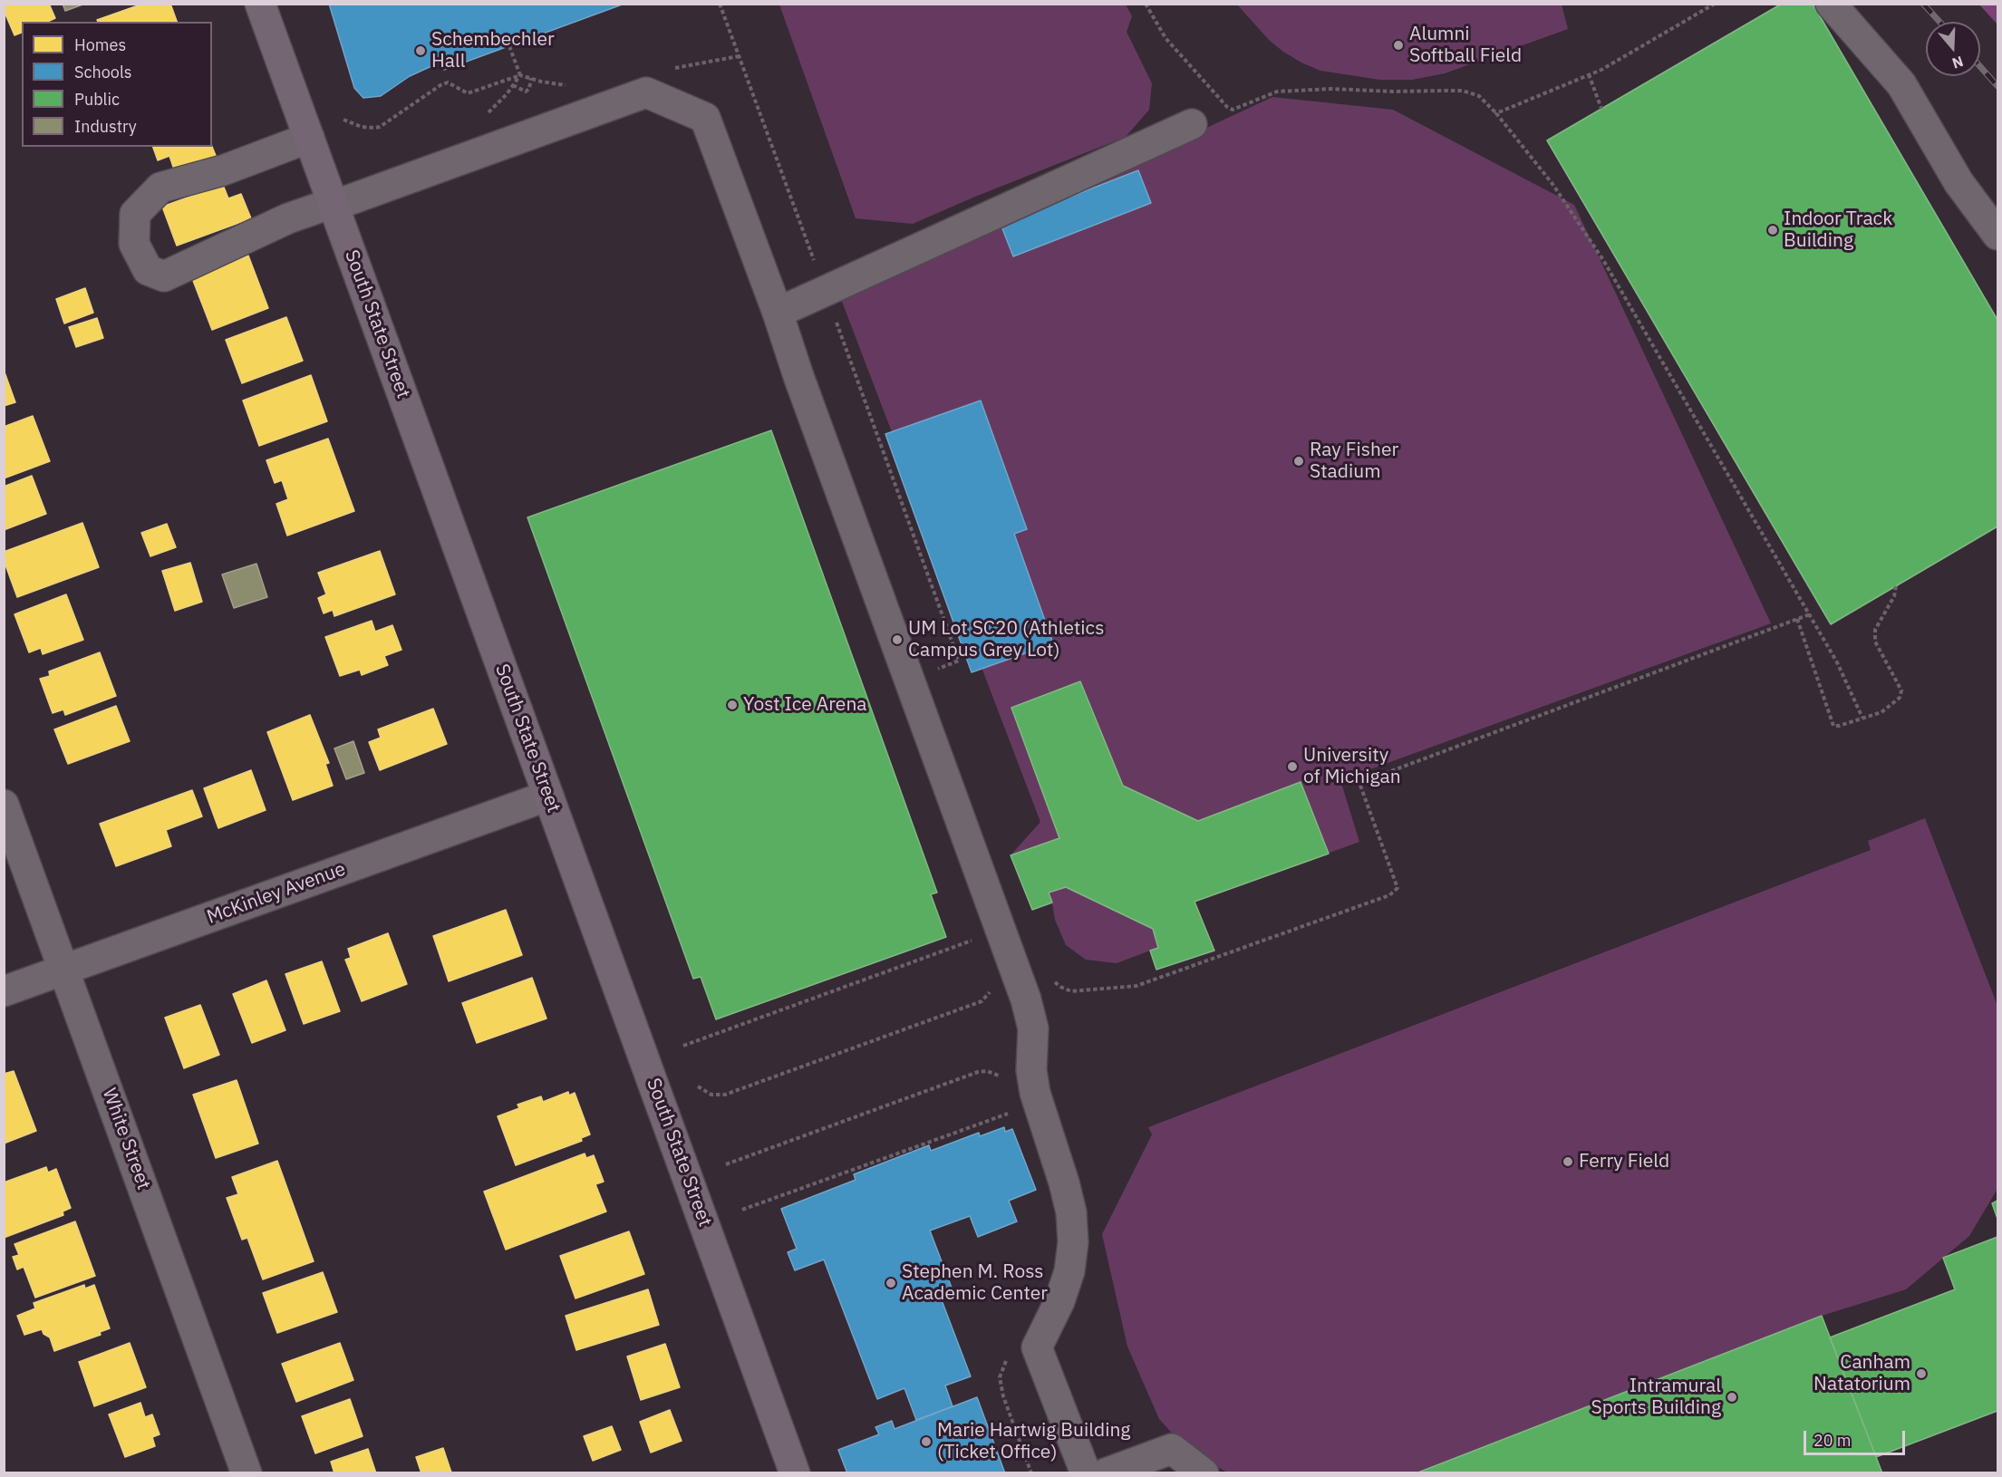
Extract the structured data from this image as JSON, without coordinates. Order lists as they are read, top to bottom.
{
  "streets": {
    "main road": ["South State Street"],
    "street": ["McKinley Avenue", "White Street"]
  },
  "crossings": [
    ["South State Street", "McKinley Avenue"],
    ["McKinley Avenue", "White Street"]
  ],
  "places": [
    "Alumni Softball Field",
    "Schembechler Hall",
    "Indoor Track Building",
    "Ray Fisher Stadium",
    "UM Lot SC20 (Athletics Campus Grey Lot)",
    "Yost Ice Arena",
    "University of Michigan",
    "Ferry Field",
    "Stephen M. Ross Academic Center",
    "Canham Natatorium",
    "Intramural Sports Building",
    "Marie Hartwig Building (Ticket Office)"
  ],
  "legend": [
    "Homes",
    "Schools",
    "Public",
    "Industry"
  ],
  "scale_bar": "20 m",
  "north": "bottom"
}
